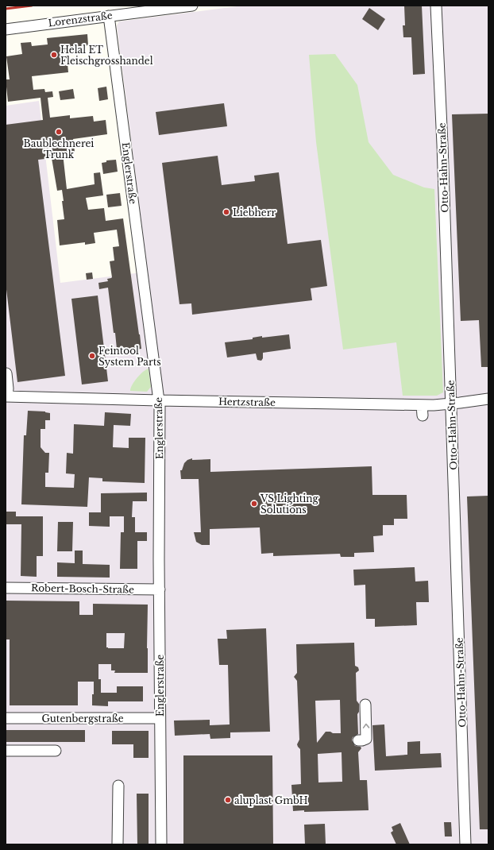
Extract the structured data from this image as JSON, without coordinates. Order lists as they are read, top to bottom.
{
  "streets": {
    "street": [
      "Lorenzstraße",
      "Otto-Hahn-Straße",
      "Englerstraße",
      "Hertzstraße",
      "Robert-Bosch-Straße",
      "Gutenbergstraße"
    ]
  },
  "crossings": [
    ["Lorenzstraße", "Englerstraße"],
    ["Otto-Hahn-Straße", "Hertzstraße"],
    ["Englerstraße", "Hertzstraße"],
    ["Englerstraße", "Robert-Bosch-Straße"],
    ["Englerstraße", "Gutenbergstraße"]
  ],
  "places": [
    "Helal ET Fleischgrosshandel",
    "Baublechnerei Trunk",
    "Liebherr",
    "Feintool System Parts",
    "VS Lighting Solutions",
    "aluplast GmbH"
  ]
}
